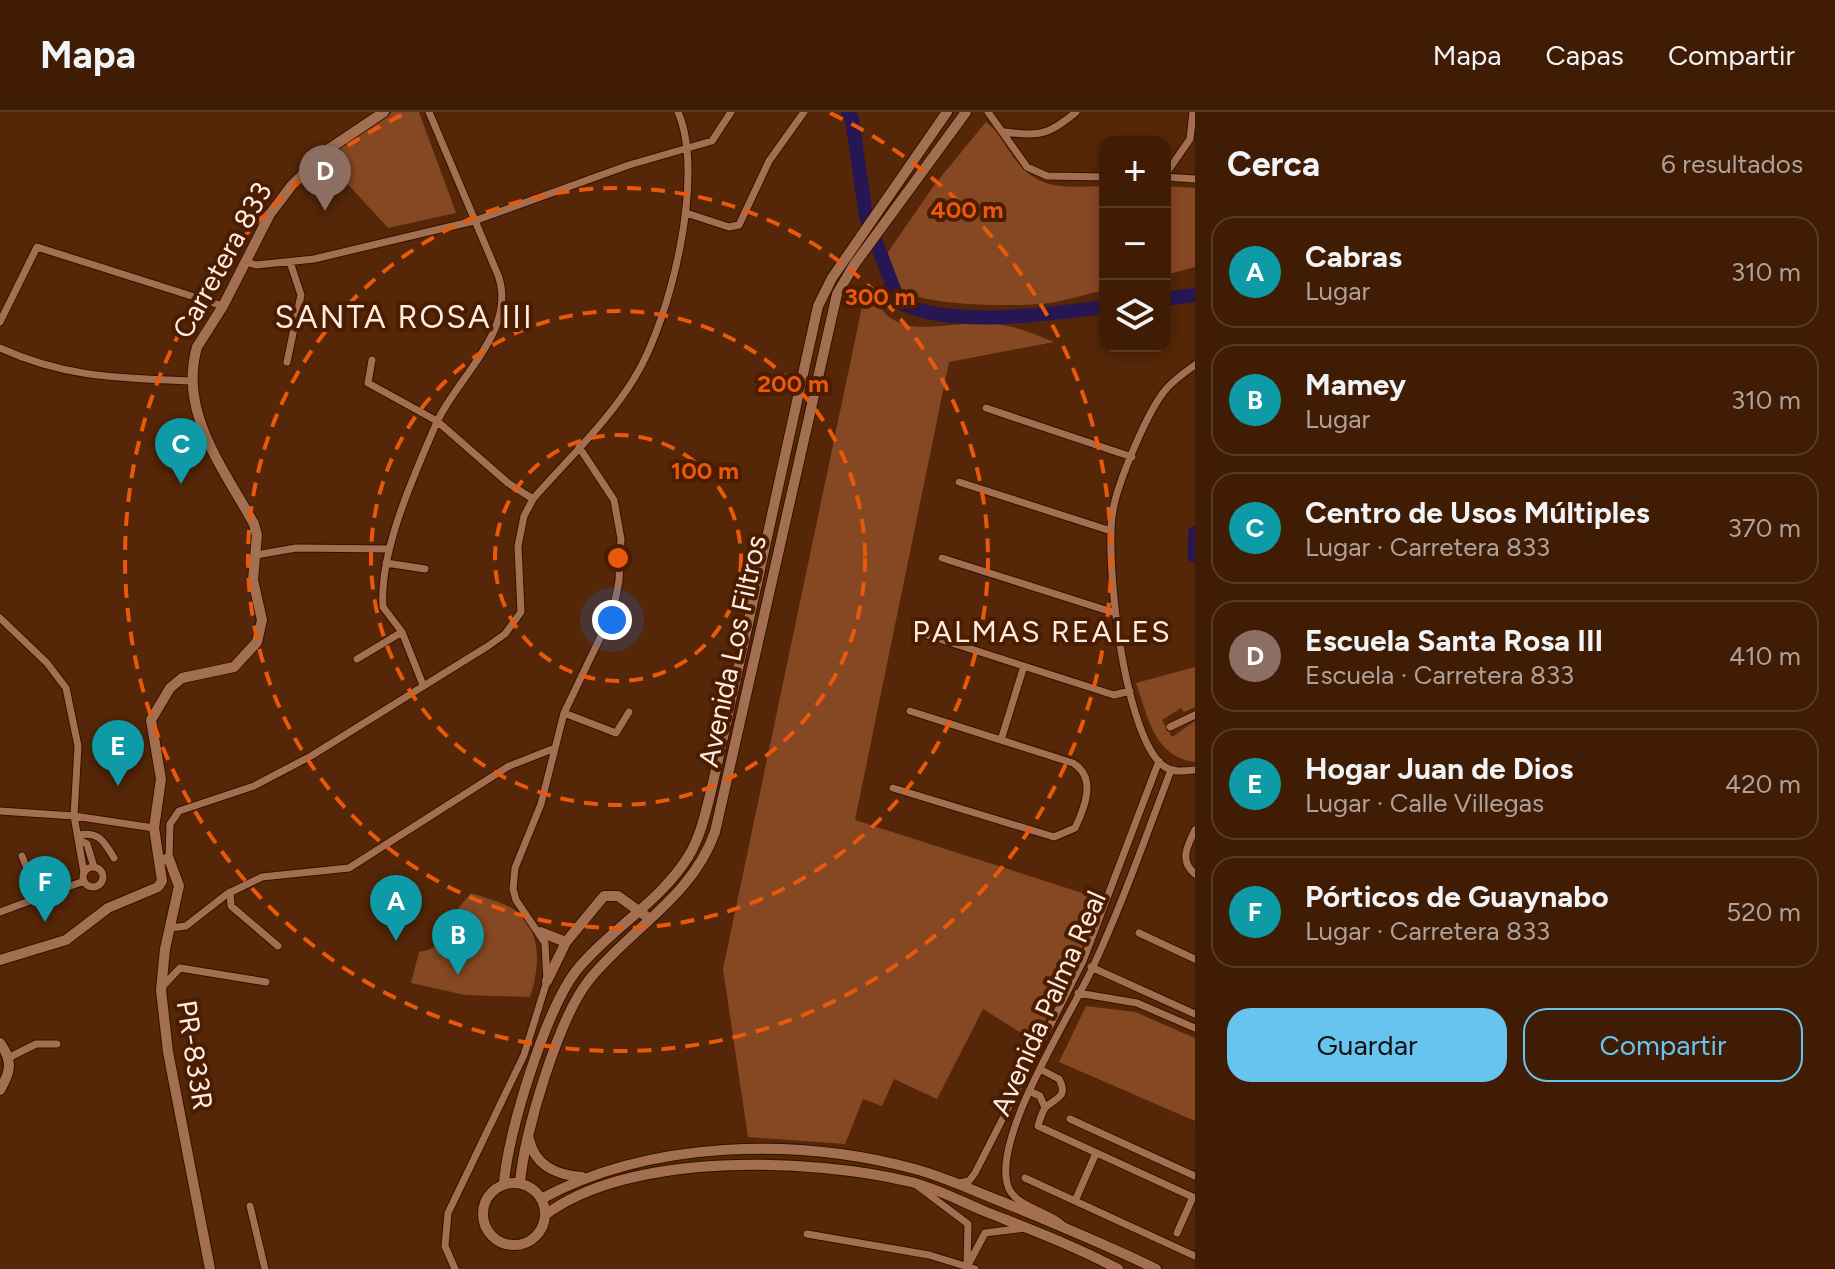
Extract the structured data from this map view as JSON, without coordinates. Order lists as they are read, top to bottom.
{
  "streets": {
    "main road": ["Carretera 833", "Avenida Los Filtros", "PR-833R"],
    "street": ["Avenida Palma Real"]
  },
  "crossings": [
    ["Carretera 833", "PR-833R"]
  ],
  "districts": ["SANTA ROSA III", "PALMAS REALES"],
  "page": {
    "header": "Mapa",
    "nav": ["Mapa", "Capas", "Compartir"],
    "heading": ["Cerca", "6 resultados"],
    "map_buttons": ["+", "−"],
    "pins": [
      "D",
      "C",
      "E",
      "F",
      "A",
      "B"
    ],
    "list": [
      {
        "mark": "A",
        "name": "Cabras",
        "note": "Lugar",
        "value": "310 m"
      },
      {
        "mark": "B",
        "name": "Mamey",
        "note": "Lugar",
        "value": "310 m"
      },
      {
        "mark": "C",
        "name": "Centro de Usos Múltiples",
        "note": "Lugar · Carretera 833",
        "value": "370 m"
      },
      {
        "mark": "D",
        "name": "Escuela Santa Rosa III",
        "note": "Escuela · Carretera 833",
        "value": "410 m"
      },
      {
        "mark": "E",
        "name": "Hogar Juan de Dios",
        "note": "Lugar · Calle Villegas",
        "value": "420 m"
      },
      {
        "mark": "F",
        "name": "Pórticos de Guaynabo",
        "note": "Lugar · Carretera 833",
        "value": "520 m"
      }
    ],
    "buttons": ["Guardar", "Compartir"]
  },
  "rings": [
    "400 m",
    "300 m",
    "200 m",
    "100 m"
  ]
}
